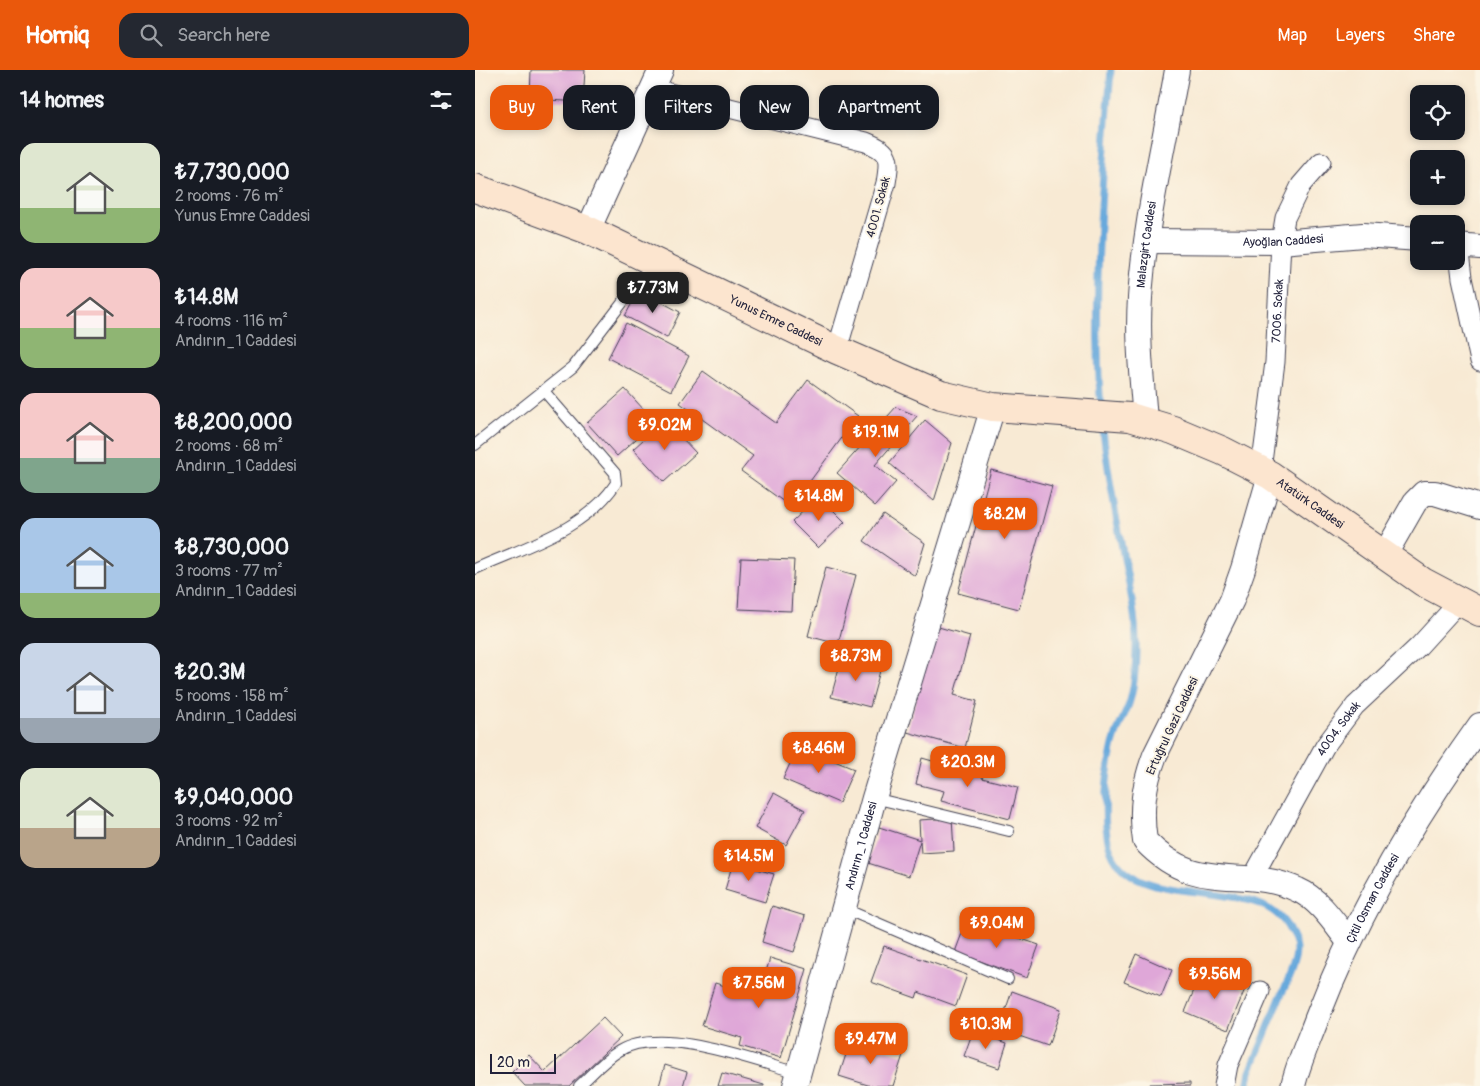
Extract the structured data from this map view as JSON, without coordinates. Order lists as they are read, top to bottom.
{
  "streets": {
    "main road": ["Yunus Emre Caddesi", "Atatürk Caddesi"],
    "street": [
      "4001. Sokak",
      "Ayoğlan Caddesi",
      "Malazgirt Caddesi",
      "7006. Sokak",
      "Ertuğrul Gazi Caddesi",
      "4004. Sokak",
      "Andırın_1 Caddesi",
      "Çitil Osman Caddesi"
    ]
  },
  "crossings": [
    ["4001. Sokak", "Yunus Emre Caddesi"],
    ["Ayoğlan Caddesi", "Malazgirt Caddesi"],
    ["Ayoğlan Caddesi", "7006. Sokak"],
    ["Malazgirt Caddesi", "Yunus Emre Caddesi"],
    ["Malazgirt Caddesi", "Atatürk Caddesi"],
    ["7006. Sokak", "Atatürk Caddesi"],
    ["7006. Sokak", "Ertuğrul Gazi Caddesi"],
    ["Yunus Emre Caddesi", "Atatürk Caddesi"],
    ["Yunus Emre Caddesi", "Andırın_1 Caddesi"],
    ["Atatürk Caddesi", "Ertuğrul Gazi Caddesi"],
    ["Atatürk Caddesi", "4004. Sokak"],
    ["Ertuğrul Gazi Caddesi", "4004. Sokak"],
    ["Ertuğrul Gazi Caddesi", "Çitil Osman Caddesi"]
  ],
  "scale_bar": "20 m",
  "page": {
    "header": "Homiq",
    "search": "Search here",
    "nav": ["Map", "Layers", "Share"],
    "heading": "14 homes",
    "map_buttons": ["+", "−"],
    "chip": [
      "Buy",
      "Rent",
      "Filters",
      "New",
      "Apartment"
    ],
    "list": [
      {
        "name": "₺7,730,000",
        "note": "2 rooms · 76 m² · Yunus Emre Caddesi"
      },
      {
        "name": "₺14.8M",
        "note": "4 rooms · 116 m² · Andırın_1 Caddesi"
      },
      {
        "name": "₺8,200,000",
        "note": "2 rooms · 68 m² · Andırın_1 Caddesi"
      },
      {
        "name": "₺8,730,000",
        "note": "3 rooms · 77 m² · Andırın_1 Caddesi"
      },
      {
        "name": "₺20.3M",
        "note": "5 rooms · 158 m² · Andırın_1 Caddesi"
      },
      {
        "name": "₺9,040,000",
        "note": "3 rooms · 92 m² · Andırın_1 Caddesi"
      }
    ],
    "price": [
      "₺7.73M",
      "₺9.02M",
      "₺19.1M",
      "₺14.8M",
      "₺8.2M",
      "₺8.73M",
      "₺8.46M",
      "₺20.3M",
      "₺14.5M",
      "₺9.04M",
      "₺9.56M",
      "₺7.56M",
      "₺10.3M",
      "₺9.47M"
    ],
    "scale": "20 m"
  }
}
